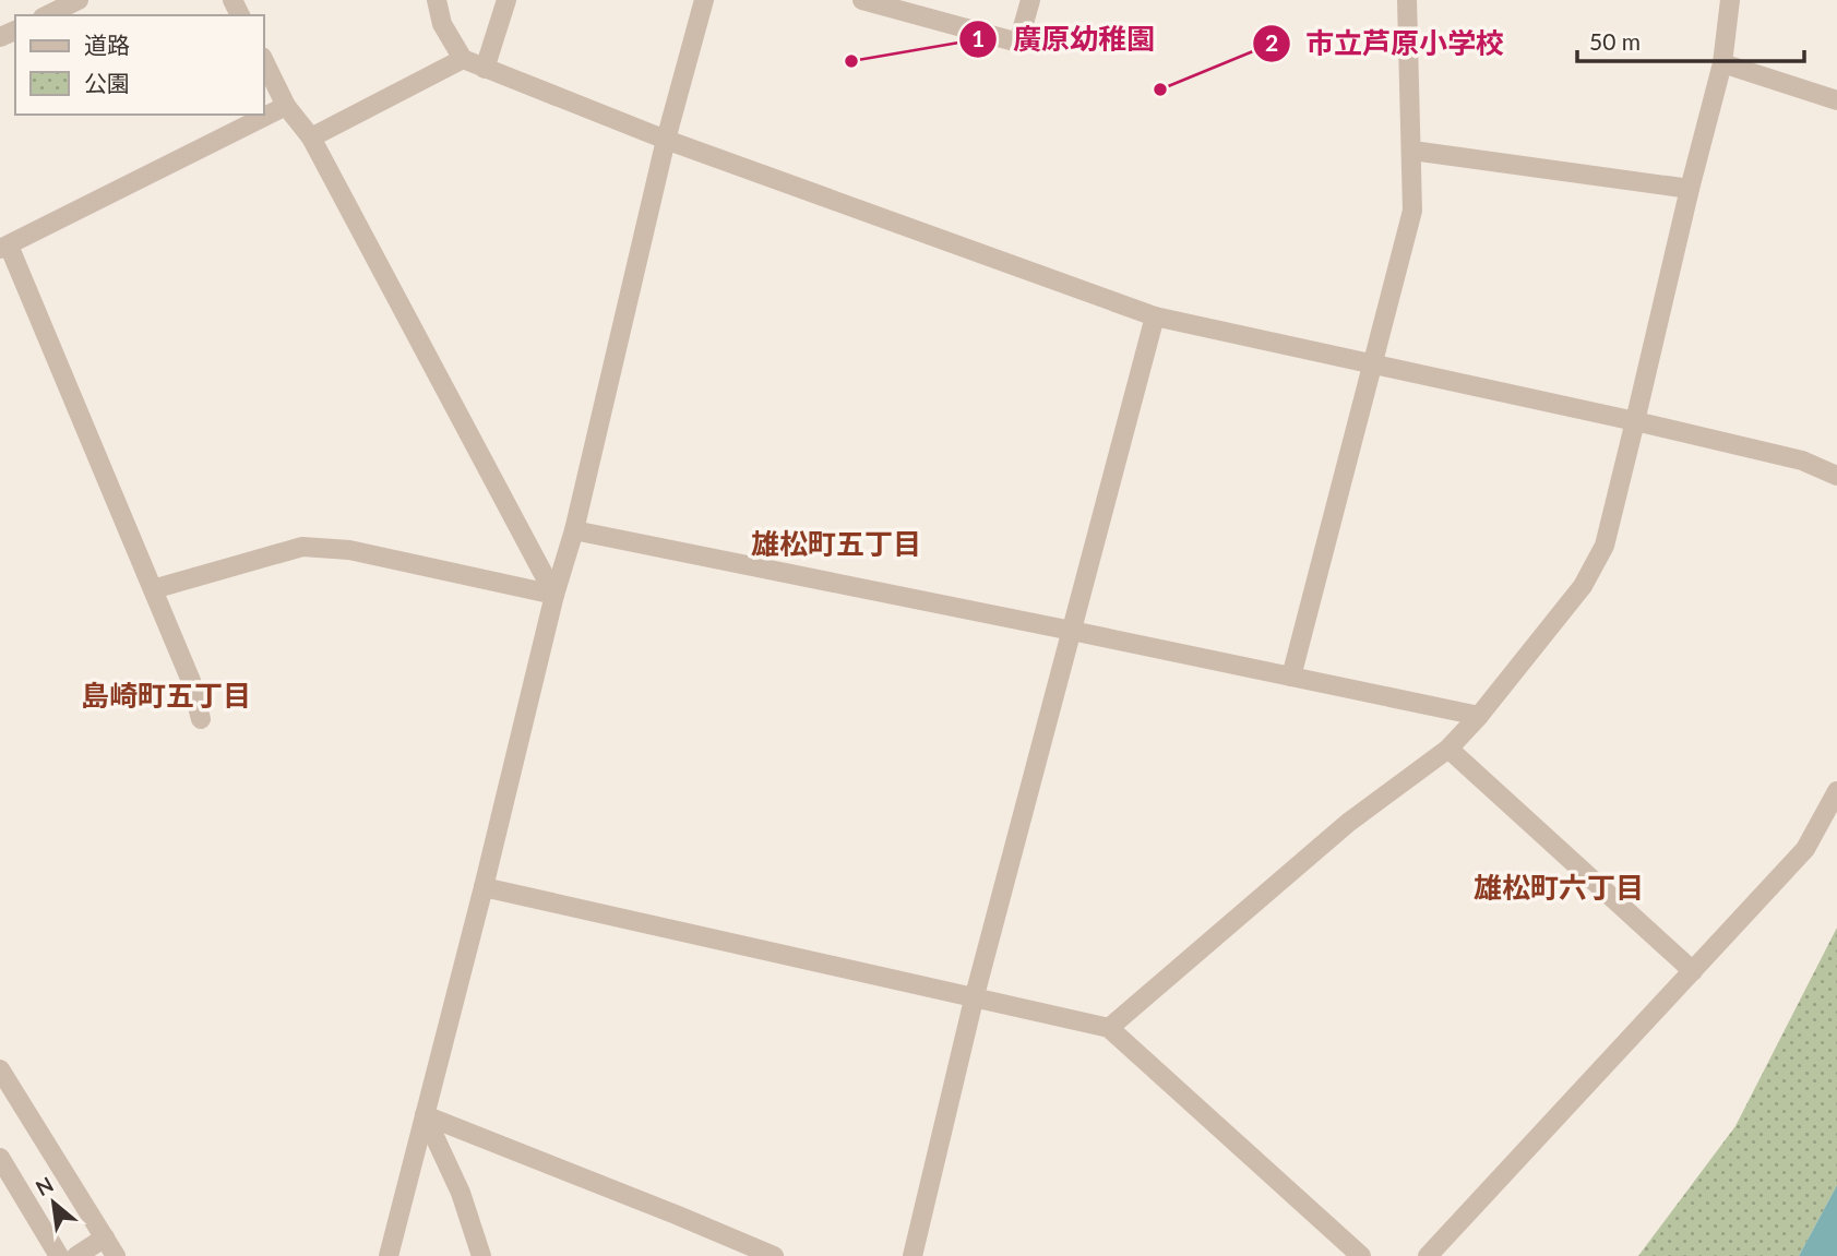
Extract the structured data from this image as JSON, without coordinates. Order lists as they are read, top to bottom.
{
  "districts": ["雄松町五丁目", "島崎町五丁目", "雄松町六丁目"],
  "places": ["廣原幼稚園", "市立芦原小学校"],
  "legend": ["道路", "公園"],
  "scale_bar": "50 m",
  "north": "top left"
}
